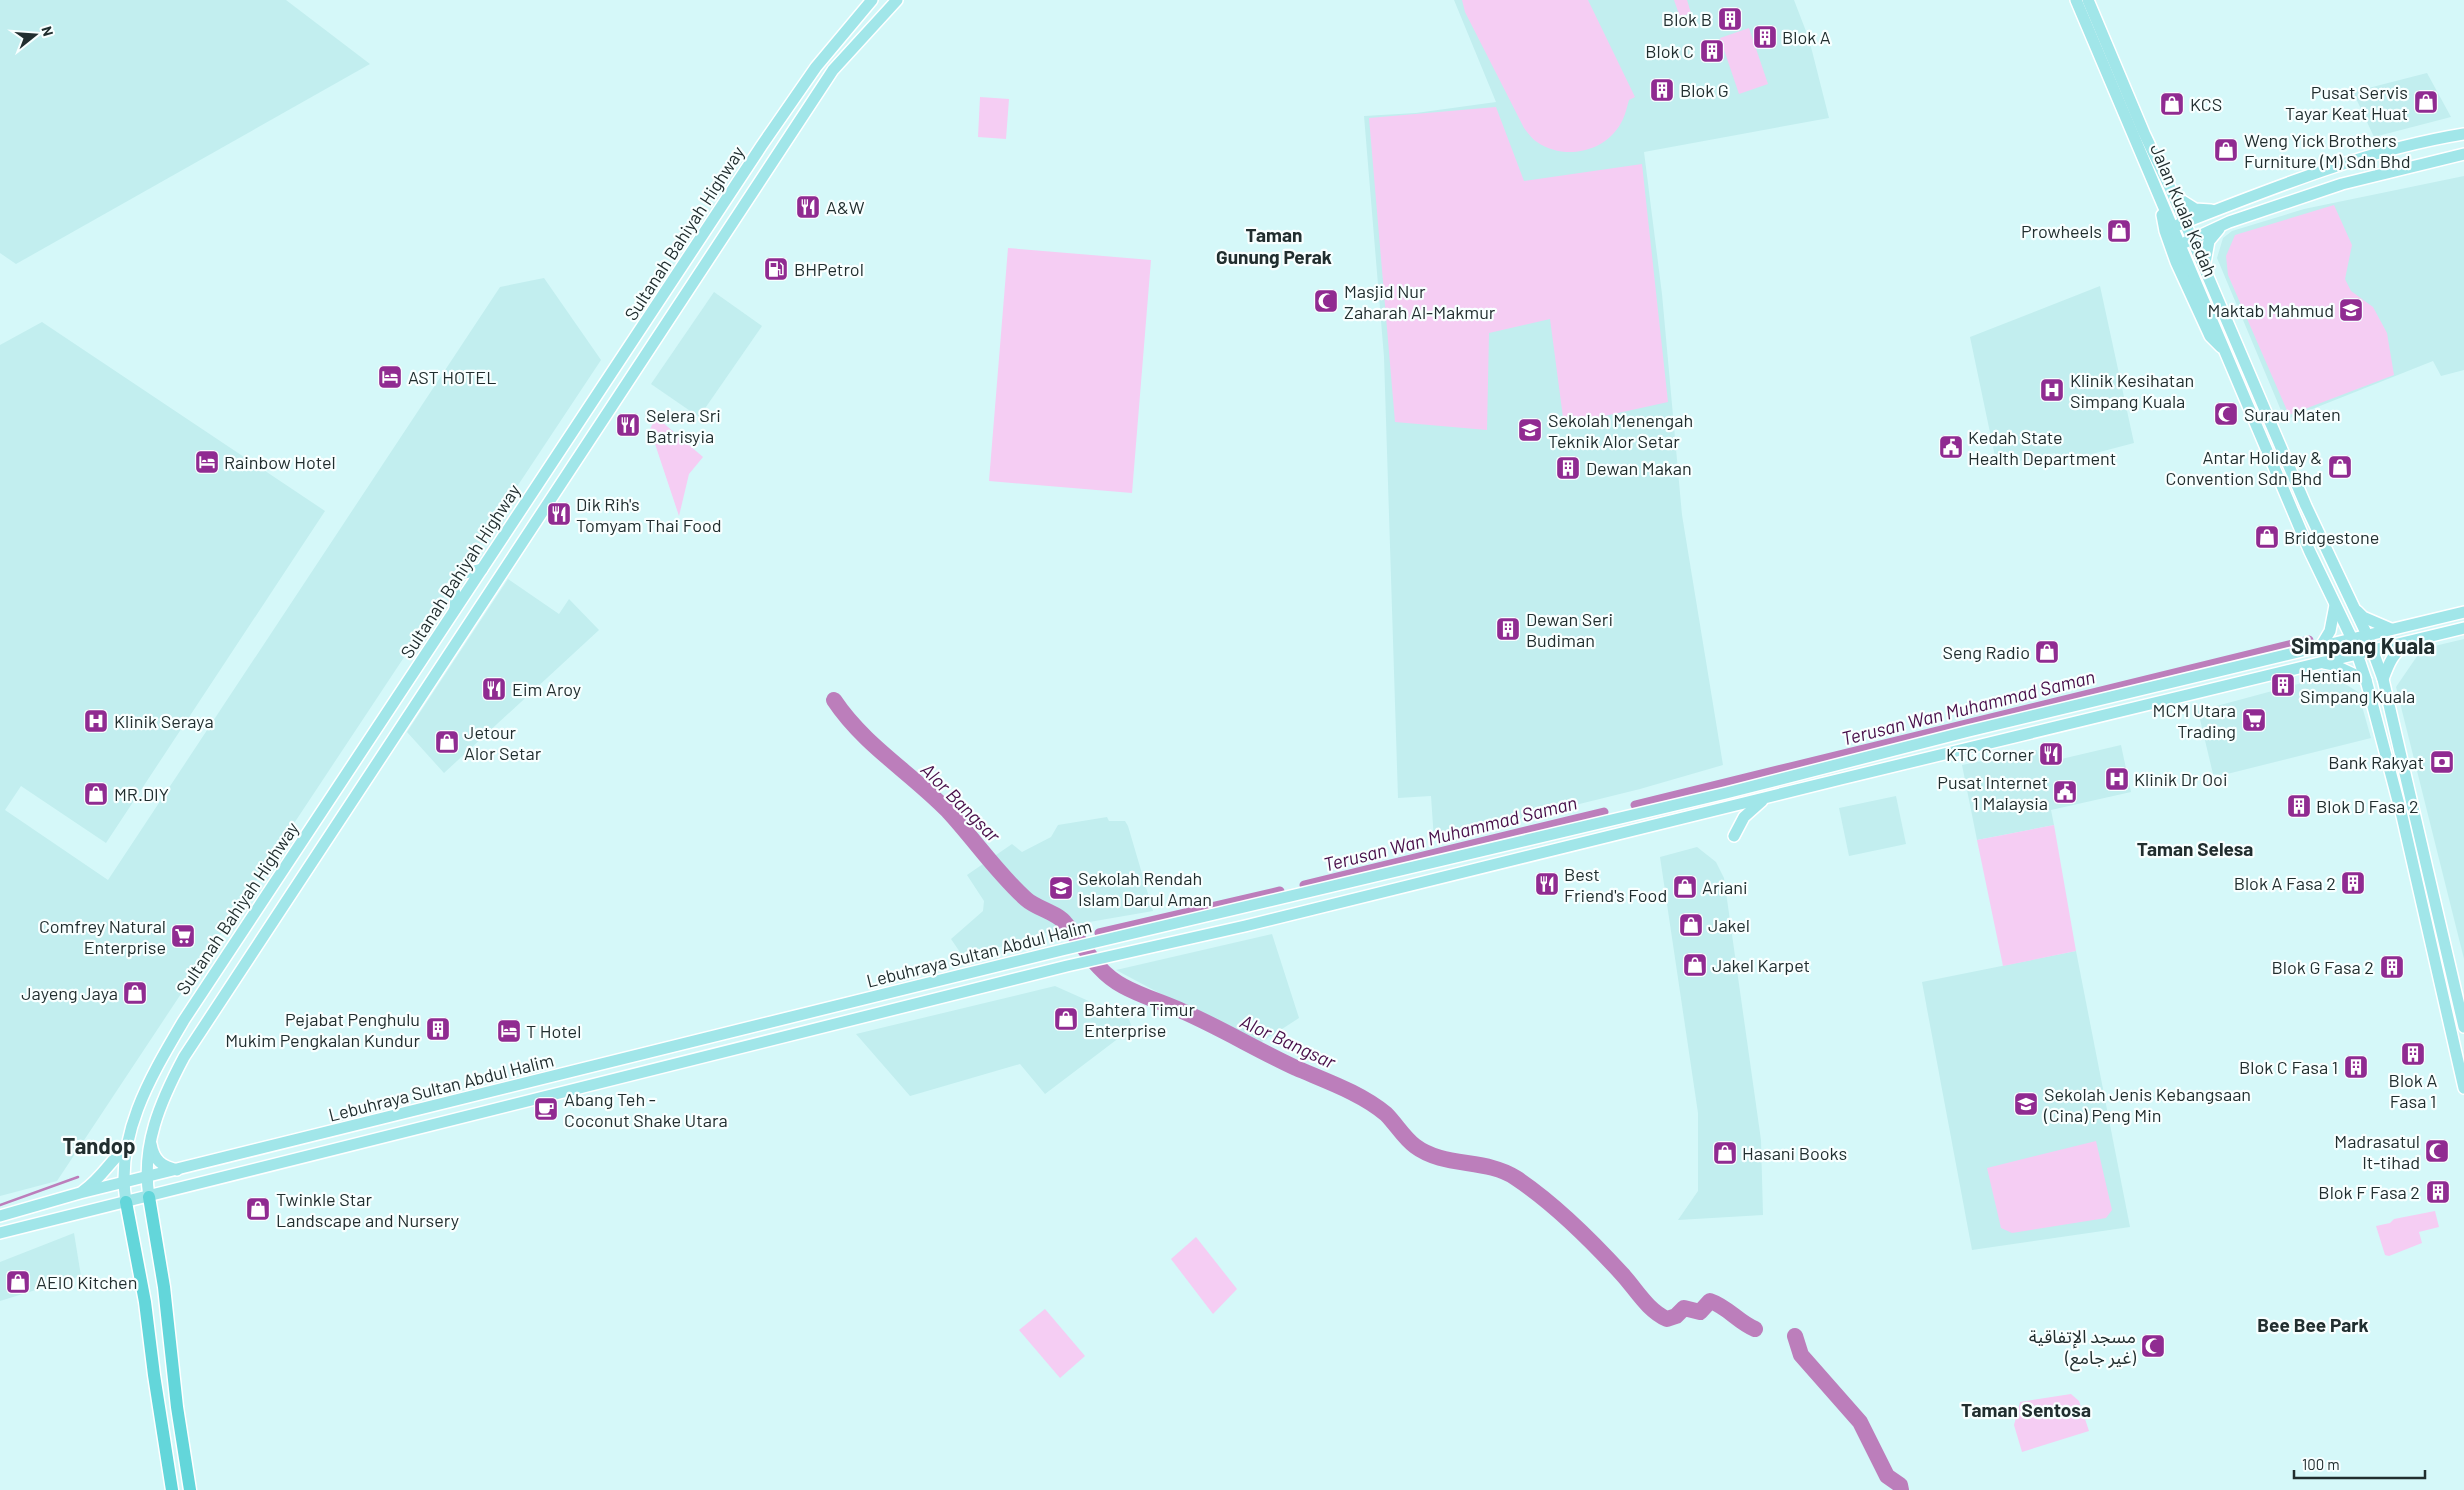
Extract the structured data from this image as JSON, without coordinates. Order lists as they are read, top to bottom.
{
  "streets": {
    "main road": ["Jalan Kuala Kedah", "Sultanah Bahiyah Highway", "Lebuhraya Sultan Abdul Halim"]
  },
  "crossings": [
    ["Jalan Kuala Kedah", "Lebuhraya Sultan Abdul Halim"],
    ["Sultanah Bahiyah Highway", "Lebuhraya Sultan Abdul Halim"]
  ],
  "districts": [
    "Taman Gunung Perak",
    "Simpang Kuala",
    "Taman Selesa",
    "Tandop",
    "Bee Bee Park",
    "Taman Sentosa"
  ],
  "water": ["Terusan Wan Muhammad Saman", "Alor Bangsar"],
  "places": {
    "building": [
      "Blok B",
      "Blok A",
      "Blok C",
      "Blok G",
      "Dewan Makan",
      "Dewan Seri Budiman",
      "Hentian Simpang Kuala",
      "Blok D Fasa 2",
      "Blok A Fasa 2",
      "Blok G Fasa 2",
      "Pejabat Penghulu Mukim Pengkalan Kundur",
      "Blok A Fasa 1",
      "Blok C Fasa 1",
      "Blok F Fasa 2"
    ],
    "shop": [
      "Pusat Servis Tayar Keat Huat",
      "KCS",
      "Weng Yick Brothers Furniture (M) Sdn Bhd",
      "Prowheels",
      "Antar Holiday & Convention Sdn Bhd",
      "Bridgestone",
      "Seng Radio",
      "Jetour Alor Setar",
      "MR.DIY",
      "Ariani",
      "Jakel",
      "Jakel Karpet",
      "Jayeng Jaya",
      "Bahtera Timur Enterprise",
      "Hasani Books",
      "Twinkle Star Landscape and Nursery",
      "AEIO Kitchen"
    ],
    "restaurant": [
      "A&W",
      "Selera Sri Batrisyia",
      "Dik Rih's Tomyam Thai Food",
      "Eim Aroy",
      "KTC Corner",
      "Best Friend's Food"
    ],
    "fuel station": ["BHPetrol"],
    "mosque": [
      "Masjid Nur Zaharah Al-Makmur",
      "Surau Maten",
      "Madrasatul It-tihad",
      "مسجد الإتفاقية (غير جامع)"
    ],
    "school or university": [
      "Maktab Mahmud",
      "Sekolah Menengah Teknik Alor Setar",
      "Sekolah Rendah Islam Darul Aman",
      "Sekolah Jenis Kebangsaan (Cina) Peng Min"
    ],
    "hotel": ["AST HOTEL", "Rainbow Hotel", "T Hotel"],
    "hospital": ["Klinik Kesihatan Simpang Kuala", "Klinik Seraya", "Klinik Dr Ooi"],
    "public building": ["Kedah State Health Department", "Pusat Internet 1 Malaysia"],
    "supermarket": ["MCM Utara Trading", "Comfrey Natural Enterprise"],
    "bank": ["Bank Rakyat"],
    "cafe": ["Abang Teh - Coconut Shake Utara"]
  },
  "scale_bar": "100 m",
  "north": "right"
}
